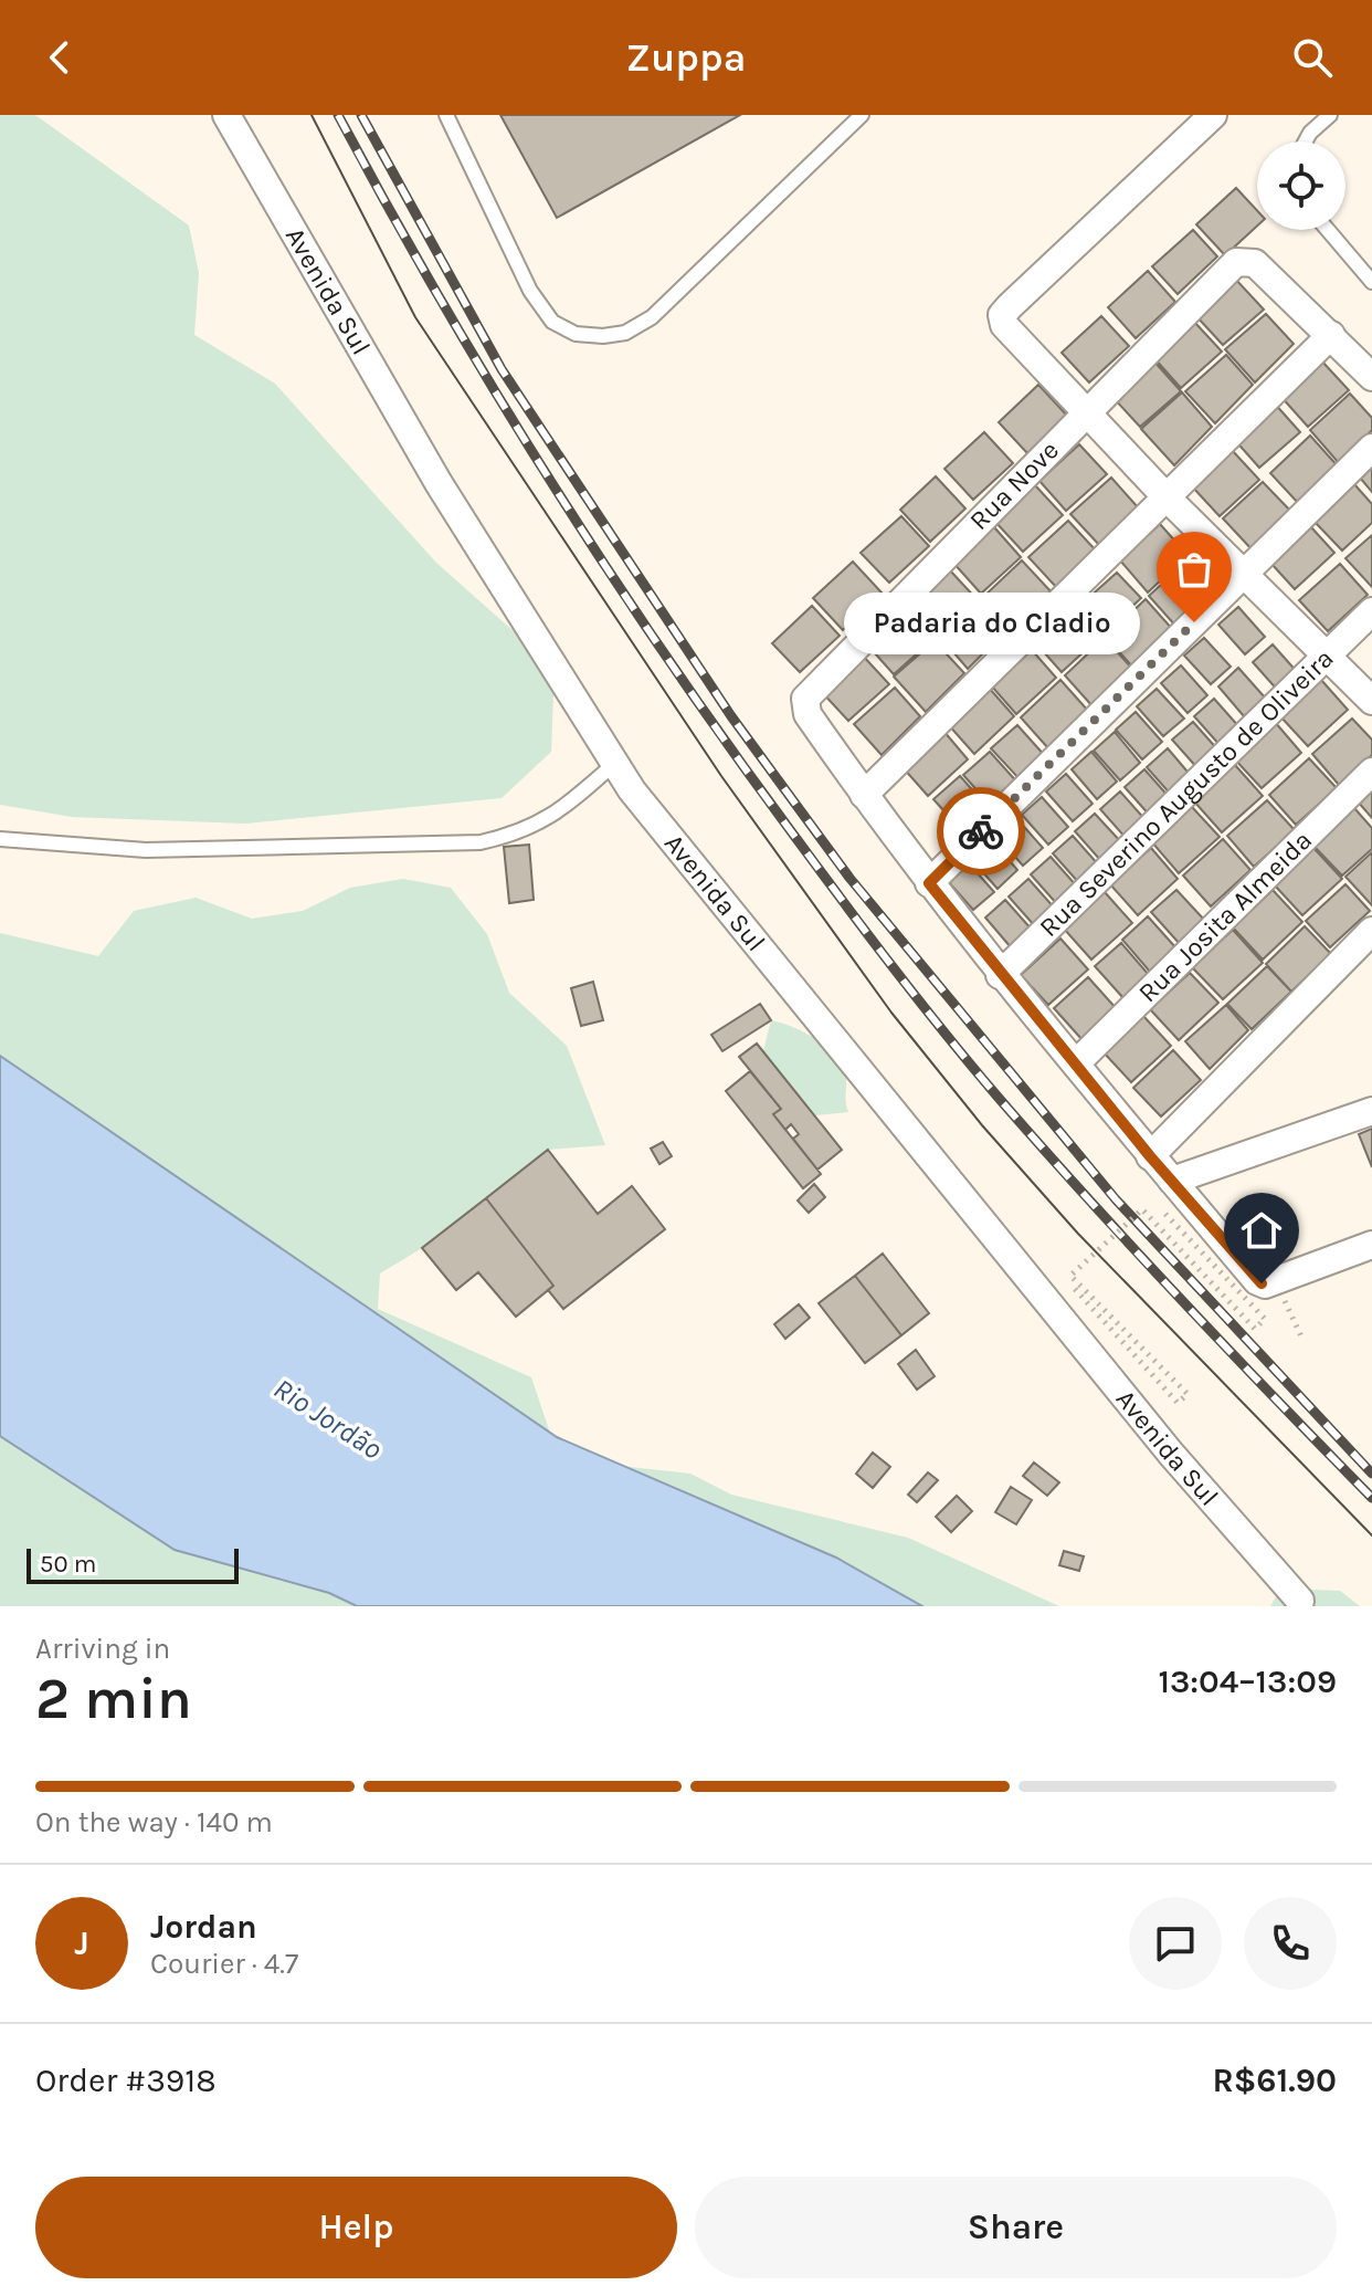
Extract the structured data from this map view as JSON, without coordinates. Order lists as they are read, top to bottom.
{
  "streets": {
    "street": [
      "Avenida Sul",
      "Rua Nove",
      "Rua Severino Augusto de Oliveira",
      "Rua Josita Almeida"
    ]
  },
  "water": ["Rio Jordão"],
  "places": ["Padaria do Cladio"],
  "scale_bar": "50 m",
  "page": {
    "header": "Zuppa",
    "bubble": "Padaria do Cladio",
    "scale": "50 m",
    "heading": ["2 min", "Arriving in", "13:04–13:09"],
    "panel": [
      "Jordan",
      "Courier · 4.7",
      "Order #3918",
      "R$61.90"
    ],
    "bar": "On the way · 140 m",
    "round": "J",
    "buttons": ["Help", "Share"]
  }
}
